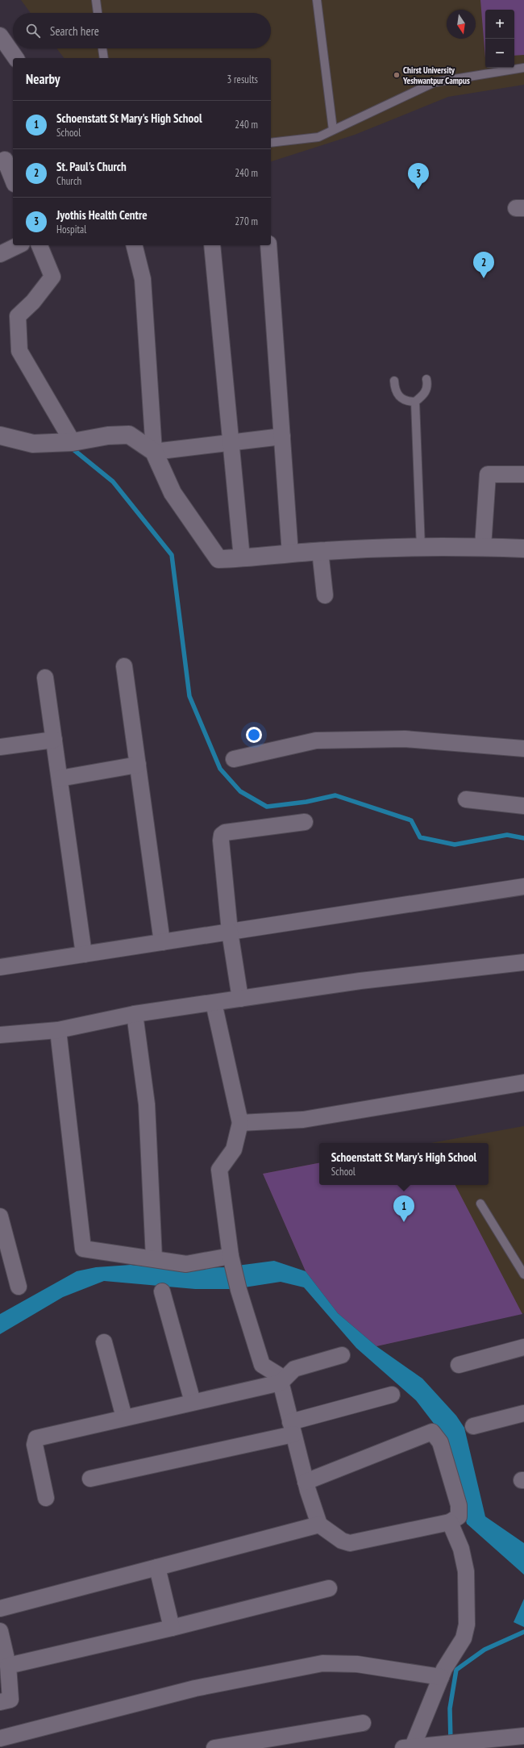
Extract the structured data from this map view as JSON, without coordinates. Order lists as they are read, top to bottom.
{
  "places": ["Chirst University Yeshwantpur Campus"],
  "north": "bottom",
  "page": {
    "map_buttons": ["+", "−"],
    "search": "Search here",
    "heading": ["Nearby", "3 results"],
    "list": [
      {
        "mark": "1",
        "name": "Schoenstatt St Mary's High School",
        "note": "School",
        "value": "240 m"
      },
      {
        "mark": "2",
        "name": "St. Paul's Church",
        "note": "Church",
        "value": "240 m"
      },
      {
        "mark": "3",
        "name": "Jyothis Health Centre",
        "note": "Hospital",
        "value": "270 m"
      }
    ],
    "pins": ["3", "2", "1"],
    "popup": ["Schoenstatt St Mary's High School", "School"]
  }
}
